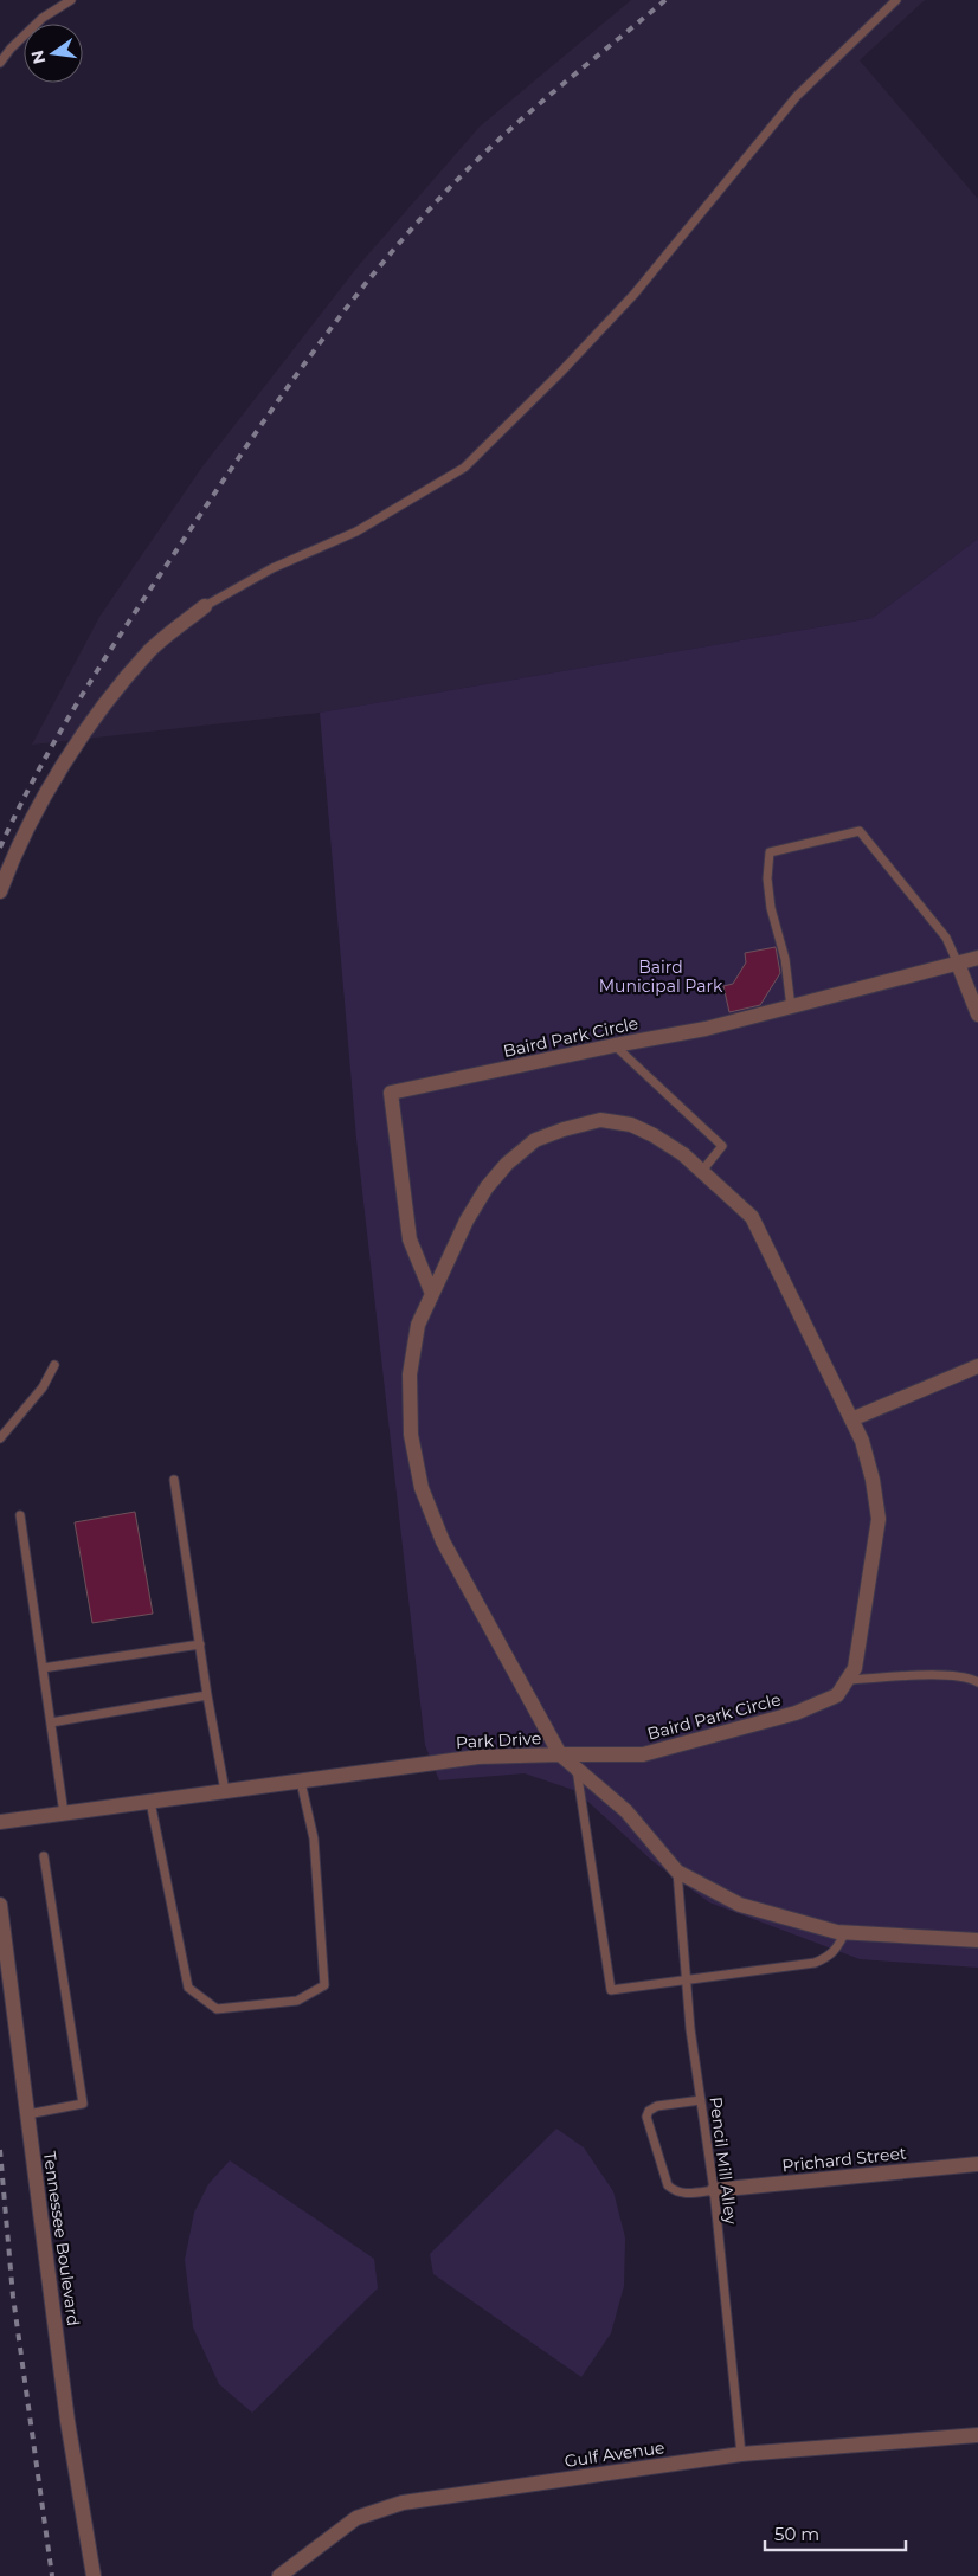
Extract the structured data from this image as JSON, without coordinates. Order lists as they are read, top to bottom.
{
  "streets": {
    "street": [
      "Baird Park Circle",
      "Park Drive",
      "Prichard Street",
      "Tennessee Boulevard",
      "Gulf Avenue"
    ],
    "lane": ["Pencil Mill Alley"]
  },
  "crossings": [
    ["Baird Park Circle", "Park Drive"],
    ["Park Drive", "Pencil Mill Alley"],
    ["Prichard Street", "Pencil Mill Alley"],
    ["Pencil Mill Alley", "Gulf Avenue"]
  ],
  "parks": ["Baird Municipal Park"],
  "scale_bar": "50 m",
  "north": "left"
}
